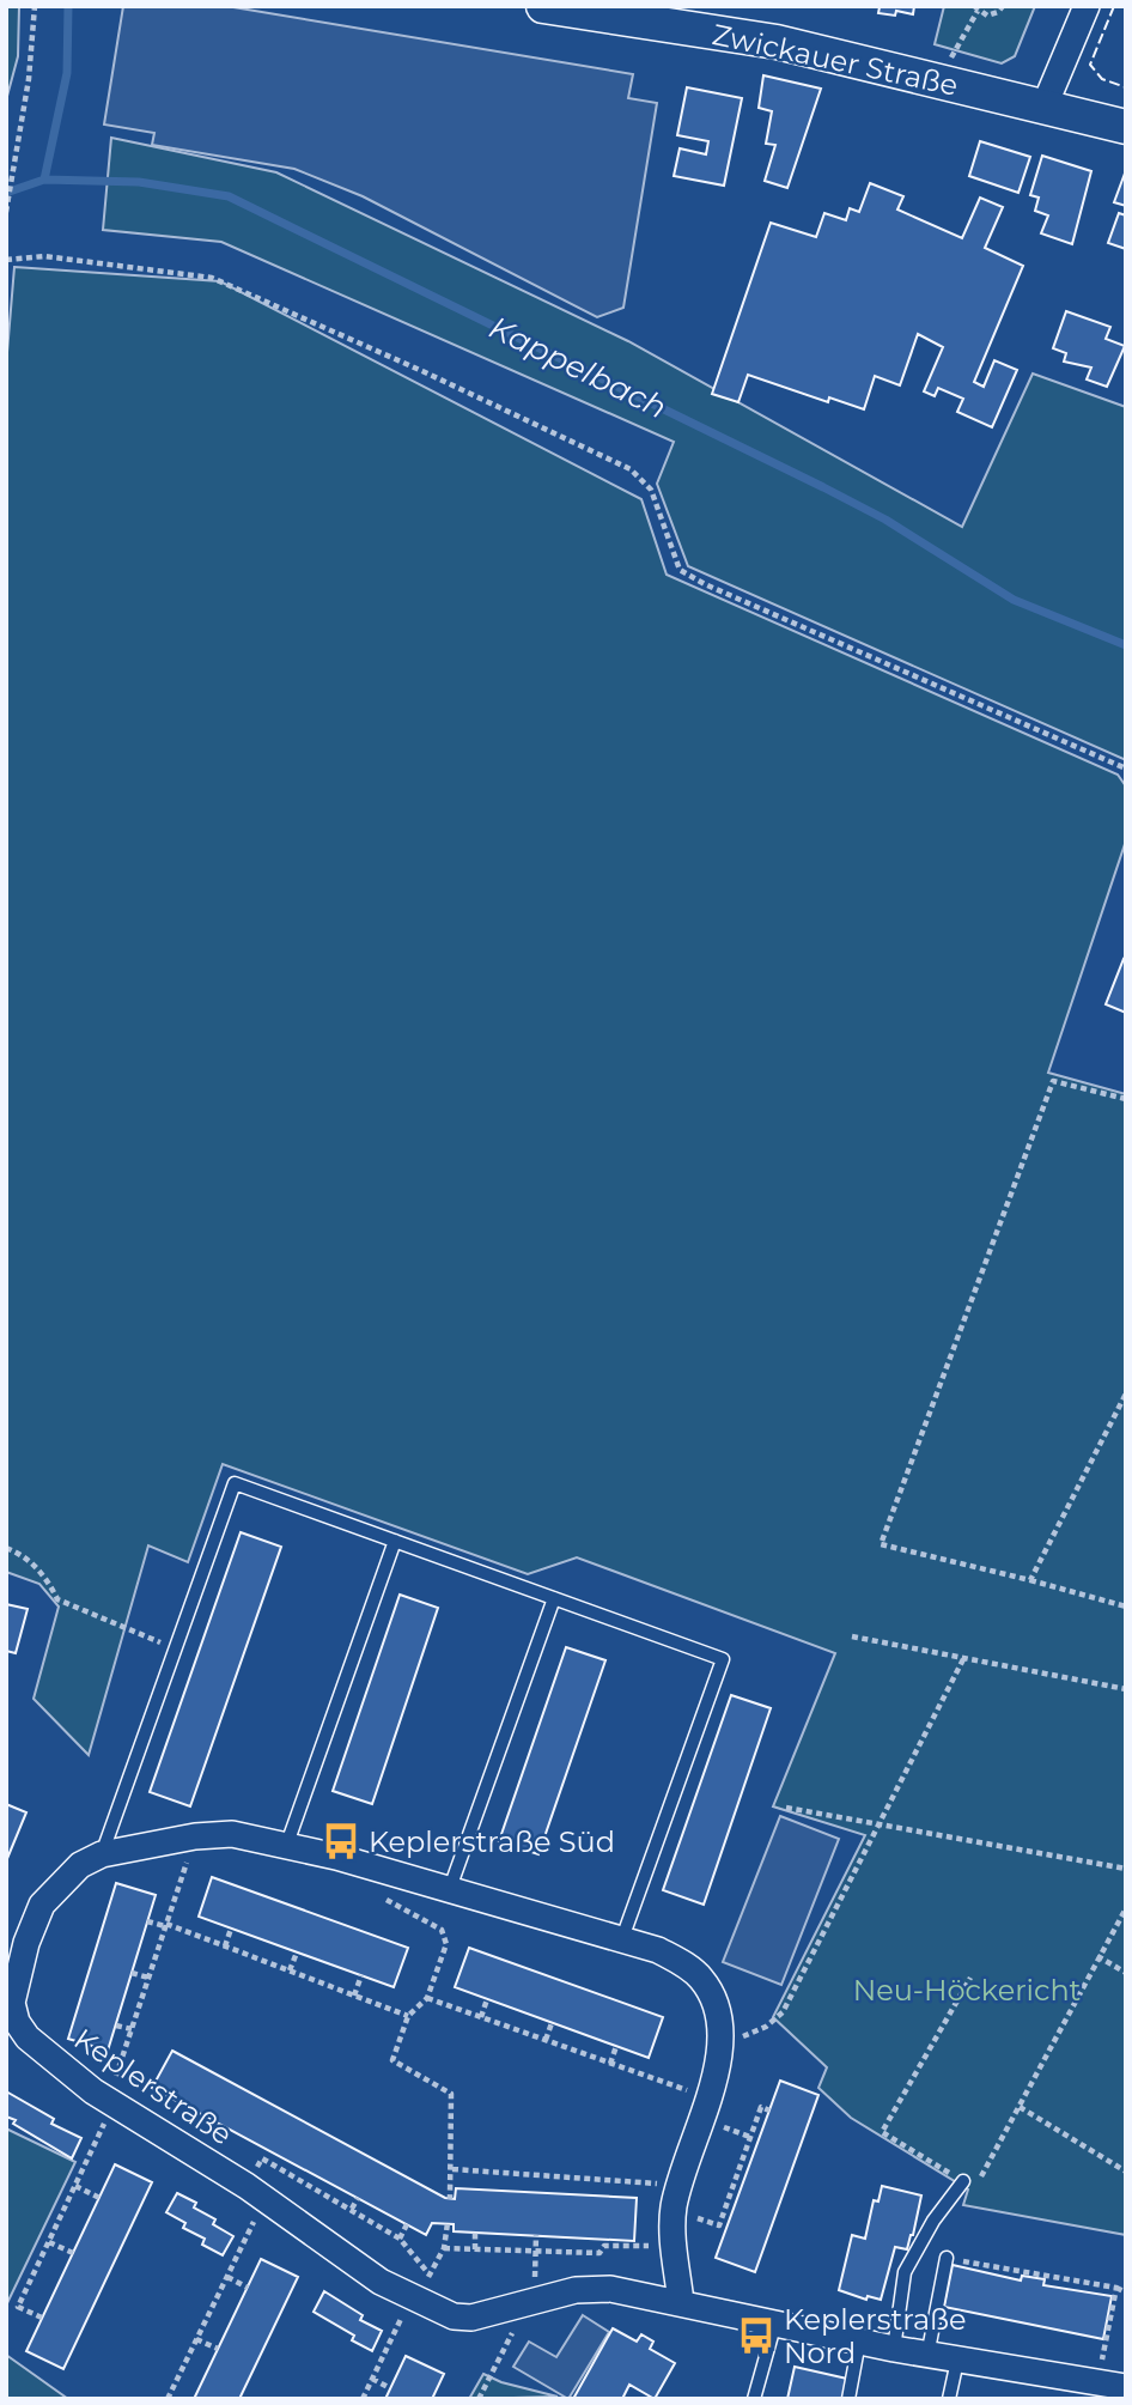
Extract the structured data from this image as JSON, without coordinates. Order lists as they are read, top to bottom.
{
  "streets": {
    "main road": ["Zwickauer Straße"],
    "street": ["Keplerstraße"]
  },
  "water": ["Kappelbach"],
  "parks": ["Neu-Höckericht"],
  "places": {
    "bus stop": ["Keplerstraße Süd", "Keplerstraße Nord"]
  }
}
